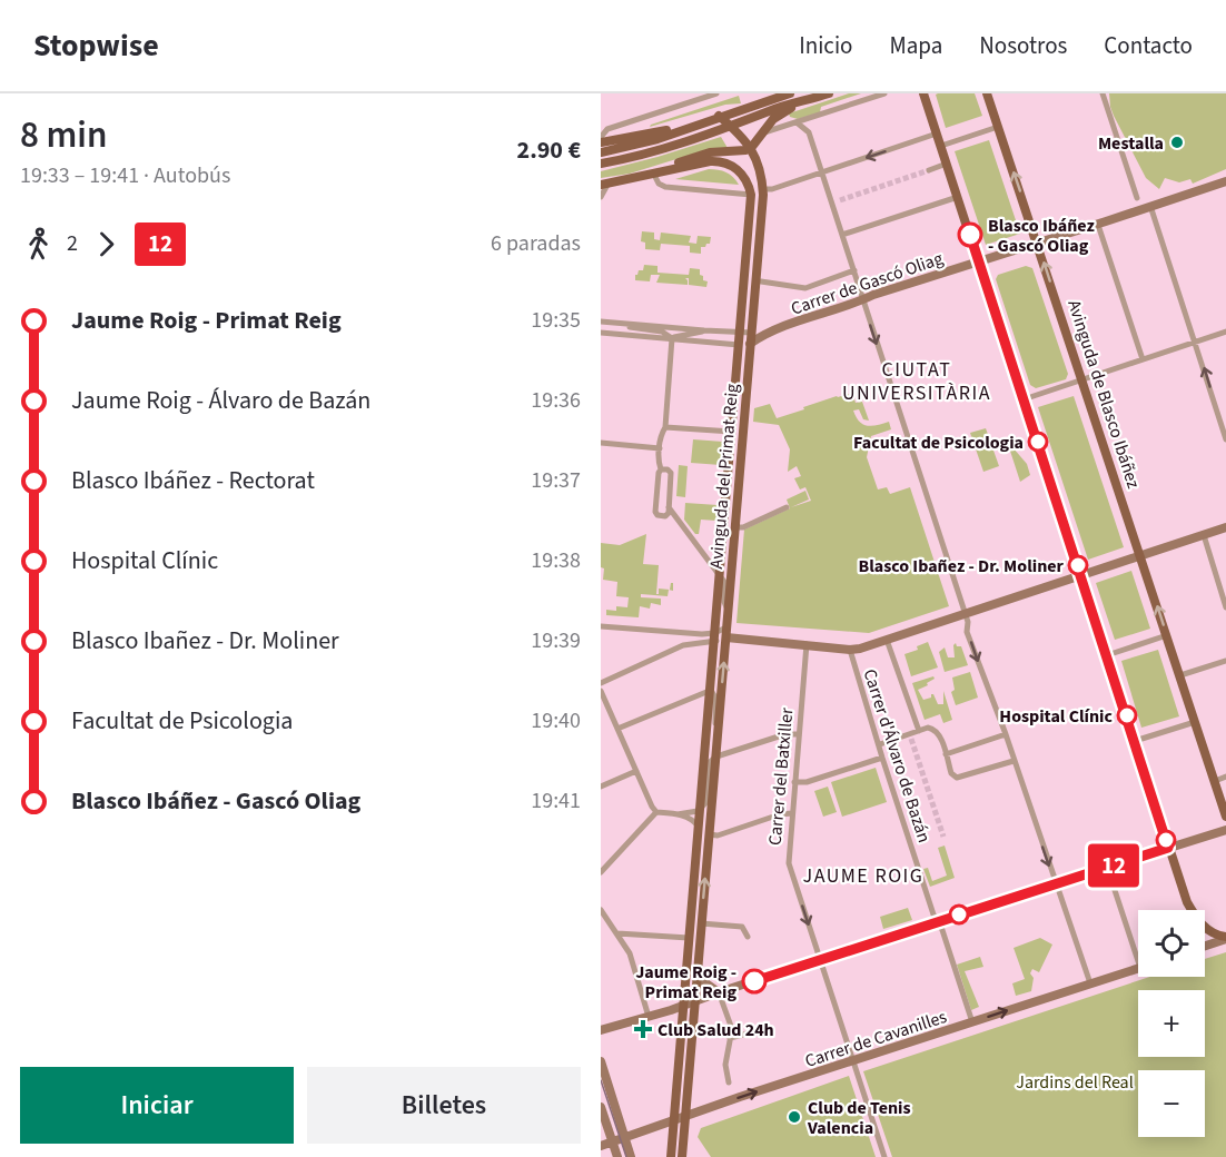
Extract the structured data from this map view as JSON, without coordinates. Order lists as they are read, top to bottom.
{
  "streets": {
    "main road": ["Avinguda de Blasco Ibáñez", "Avinguda del Primat Reig"],
    "street": [
      "Carrer de Gascó Oliag",
      "Carrer d'Álvaro de Bazán",
      "Carrer del Batxiller",
      "Carrer de Cavanilles"
    ]
  },
  "crossings": [
    ["Carrer de Gascó Oliag", "Avinguda del Primat Reig"],
    ["Avinguda del Primat Reig", "Carrer de Cavanilles"],
    ["Carrer d'Álvaro de Bazán", "Carrer de Cavanilles"],
    ["Carrer del Batxiller", "Carrer de Cavanilles"]
  ],
  "one_way": ["Carrer de Cavanilles"],
  "districts": ["CIUTAT UNIVERSITÀRIA", "JAUME ROIG"],
  "parks": ["Jardins del Real"],
  "places": {
    "other": [
      "Mestalla",
      "Blasco Ibáñez - Gascó Oliag",
      "Facultat de Psicologia",
      "Blasco Ibañez - Dr. Moliner",
      "Hospital Clínic",
      "Jaume Roig - Primat Reig",
      "Club de Tenis Valencia"
    ],
    "health": ["Club Salud 24h"]
  },
  "lines": ["bus line 12"],
  "page": {
    "header": "Stopwise",
    "nav": [
      "Inicio",
      "Mapa",
      "Nosotros",
      "Contacto"
    ],
    "heading": ["8 min", "19:33 – 19:41 · Autobús", "2.90 €"],
    "on_map": "12",
    "legs": ["2", "12", "6 paradas"],
    "list": [
      {
        "name": "Jaume Roig - Primat Reig",
        "value": "19:35"
      },
      {
        "name": "Jaume Roig - Álvaro de Bazán",
        "value": "19:36"
      },
      {
        "name": "Blasco Ibáñez - Rectorat",
        "value": "19:37"
      },
      {
        "name": "Hospital Clínic",
        "value": "19:38"
      },
      {
        "name": "Blasco Ibañez - Dr. Moliner",
        "value": "19:39"
      },
      {
        "name": "Facultat de Psicologia",
        "value": "19:40"
      },
      {
        "name": "Blasco Ibáñez - Gascó Oliag",
        "value": "19:41"
      }
    ],
    "map_buttons": ["+", "−"],
    "buttons": ["Iniciar", "Billetes"]
  }
}
